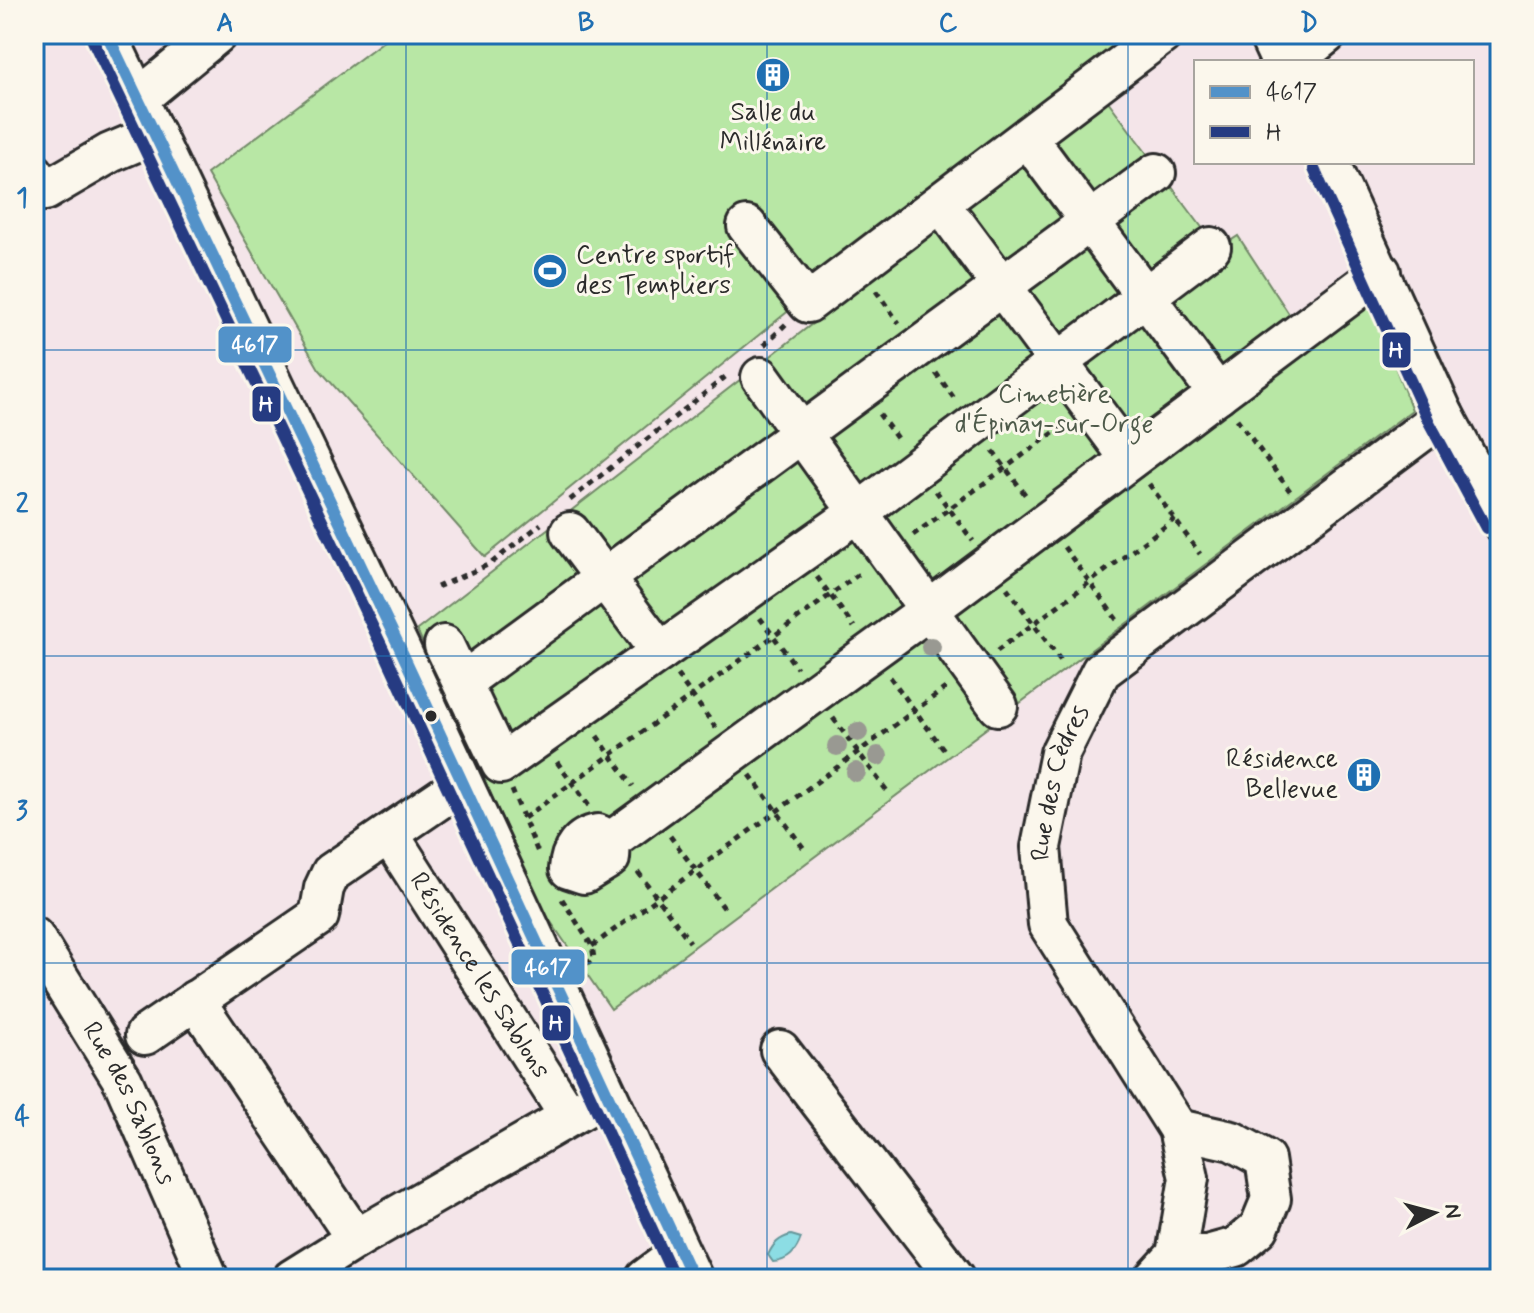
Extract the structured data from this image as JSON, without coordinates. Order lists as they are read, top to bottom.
{
  "streets": {
    "street": ["Rue des Cèdres", "Résidence les Sablons", "Rue des Sablons"]
  },
  "parks": ["Cimetière d'Épinay-sur-Orge"],
  "places": {
    "building": ["Salle du Millénaire", "Résidence Bellevue"],
    "sports": ["Centre sportif des Templiers"]
  },
  "lines": ["transit line 4617", "transit line H"],
  "legend": ["4617", "H"],
  "north": "right",
  "grid": {
    "columns": [
      "A",
      "B",
      "C",
      "D"
    ],
    "rows": [
      "1",
      "2",
      "3",
      "4"
    ]
  }
}
